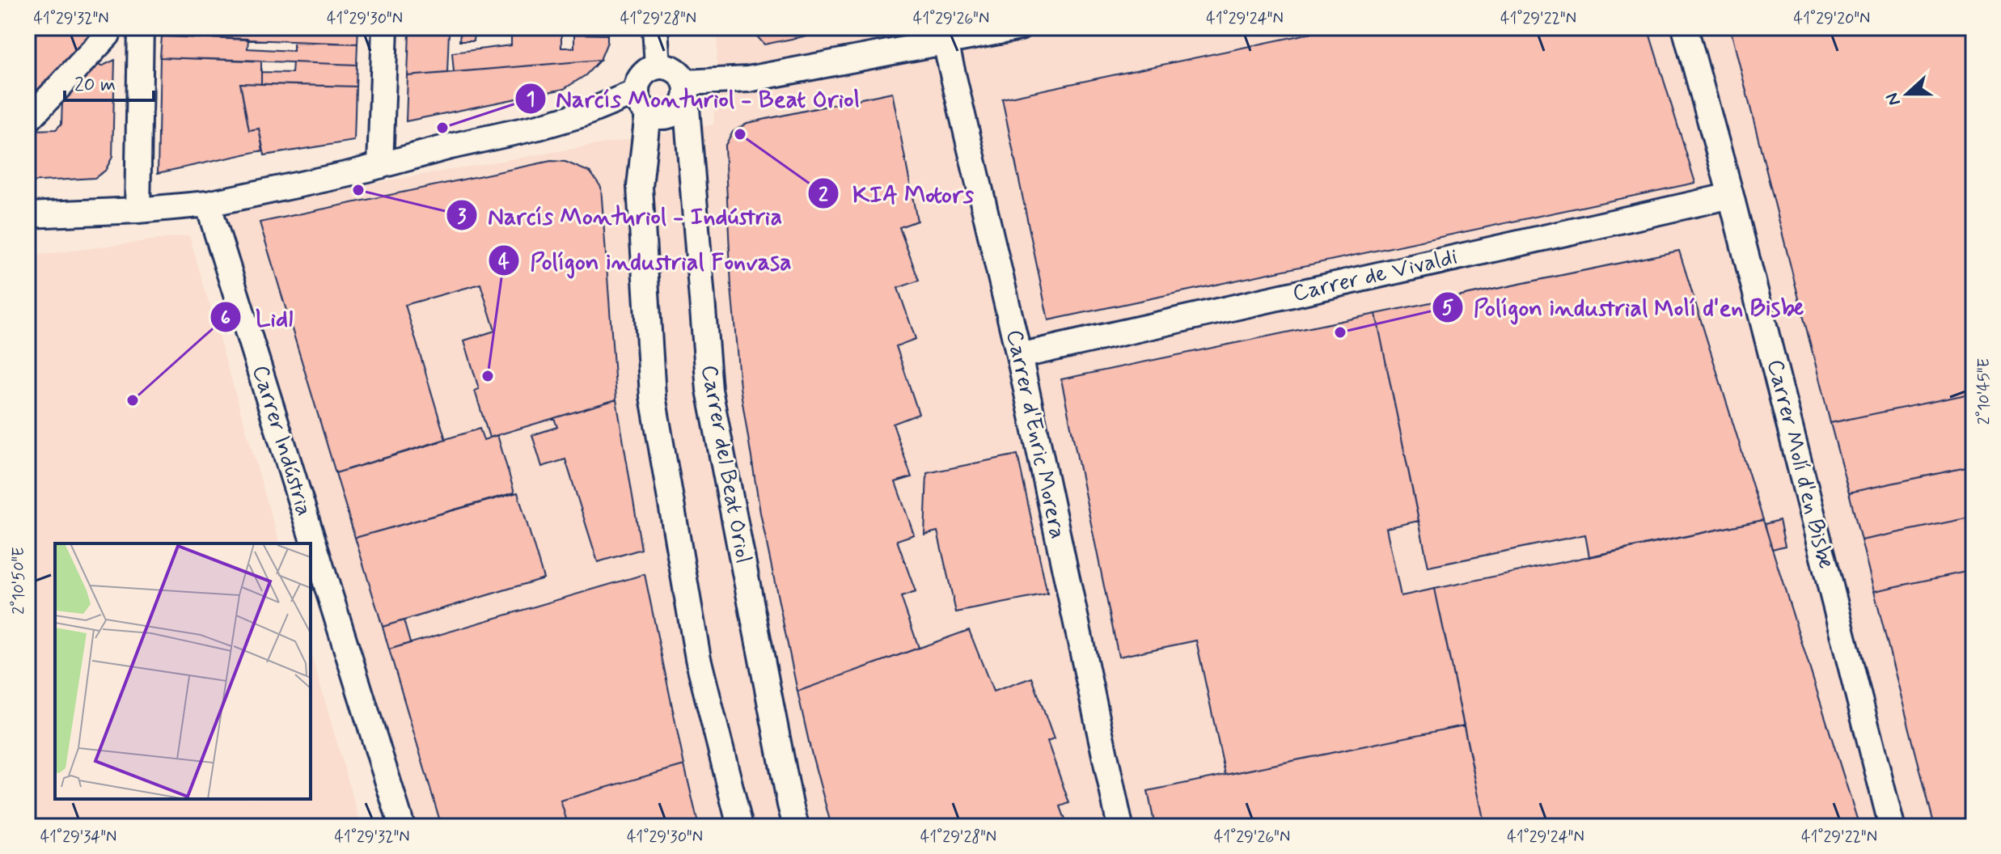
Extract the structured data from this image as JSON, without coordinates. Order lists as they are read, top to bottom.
{
  "streets": {
    "street": [
      "Carrer de Vivaldi",
      "Carrer d'Enric Morera",
      "Carrer Indústria",
      "Carrer del Beat Oriol",
      "Carrer Molí d'en Bisbe"
    ]
  },
  "crossings": [
    ["Carrer de Vivaldi", "Carrer d'Enric Morera"],
    ["Carrer de Vivaldi", "Carrer Molí d'en Bisbe"]
  ],
  "places": [
    "Narcís Monturiol - Beat Oriol",
    "KIA Motors",
    "Narcís Monturiol - Indústria",
    "Polígon industrial Molí d'en Bisbe",
    "Polígon industrial Fonvasa",
    "Lidl"
  ],
  "scale_bar": "20 m",
  "north": "left",
  "coordinates": [
    "41°29'32\"N",
    "41°29'30\"N",
    "41°29'28\"N",
    "41°29'26\"N",
    "41°29'24\"N",
    "41°29'22\"N",
    "41°29'20\"N",
    "2°10'45\"E",
    "2°10'50\"E",
    "41°29'34\"N"
  ]
}
